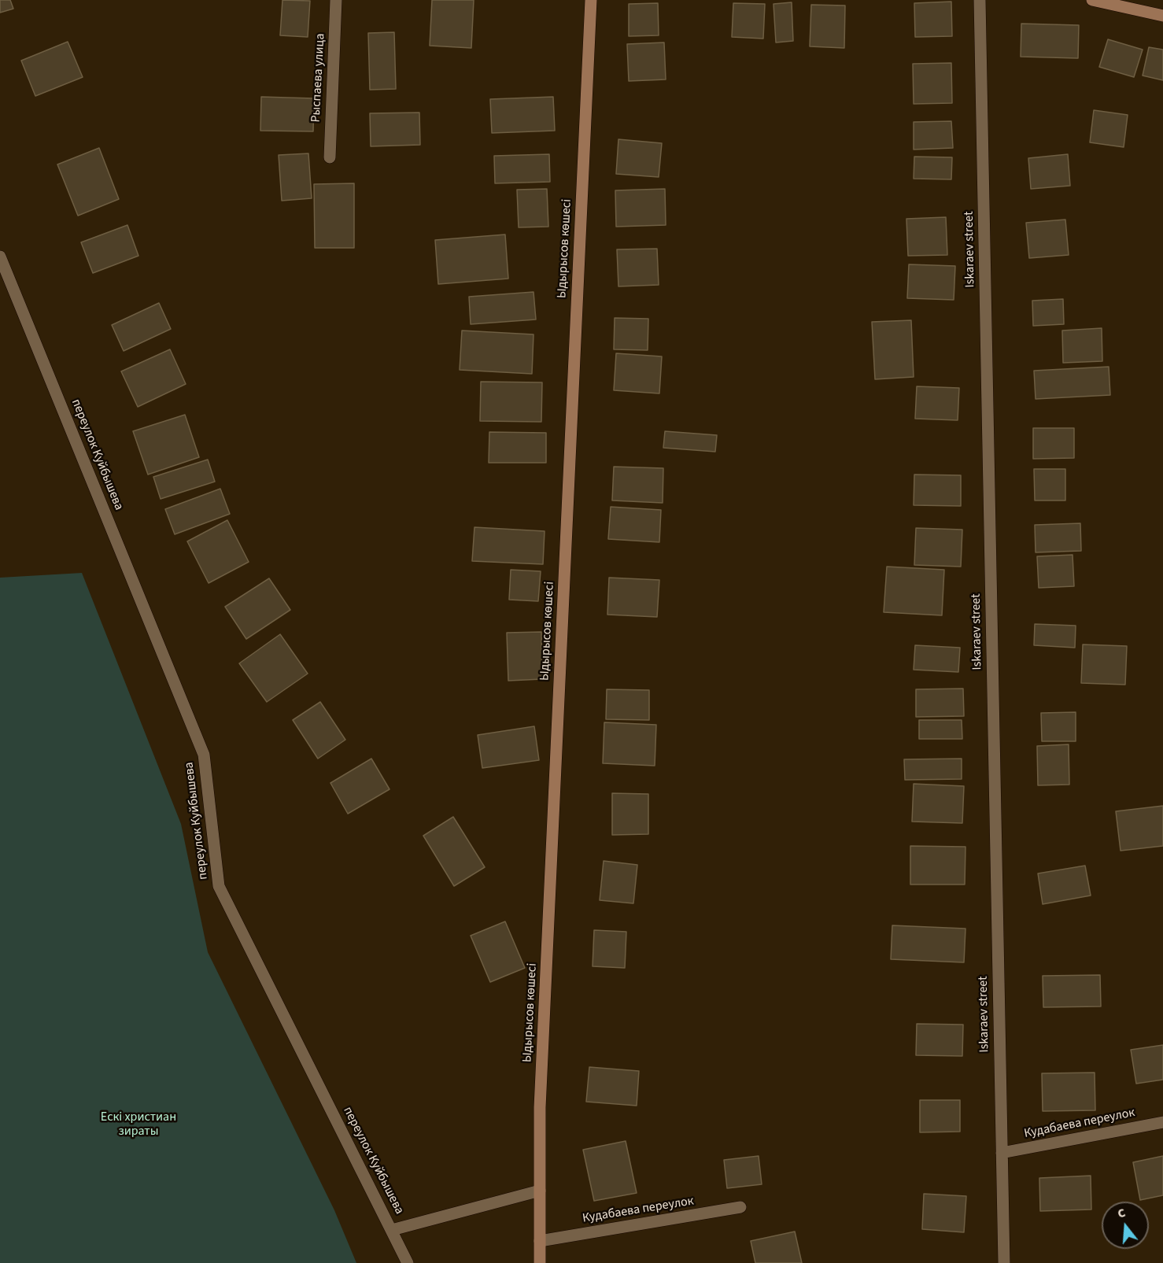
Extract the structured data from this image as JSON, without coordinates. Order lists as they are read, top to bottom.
{
  "streets": {
    "street": [
      "Рыспаева улица",
      "Ыдырысов көшесі",
      "Iskaraev street",
      "переулок Куйбышева",
      "Кудабаева переулок"
    ]
  },
  "crossings": [
    ["Ыдырысов көшесі", "Кудабаева переулок"],
    ["Iskaraev street", "Кудабаева переулок"]
  ],
  "parks": ["Ескі христиан зираты"],
  "north": "top"
}
